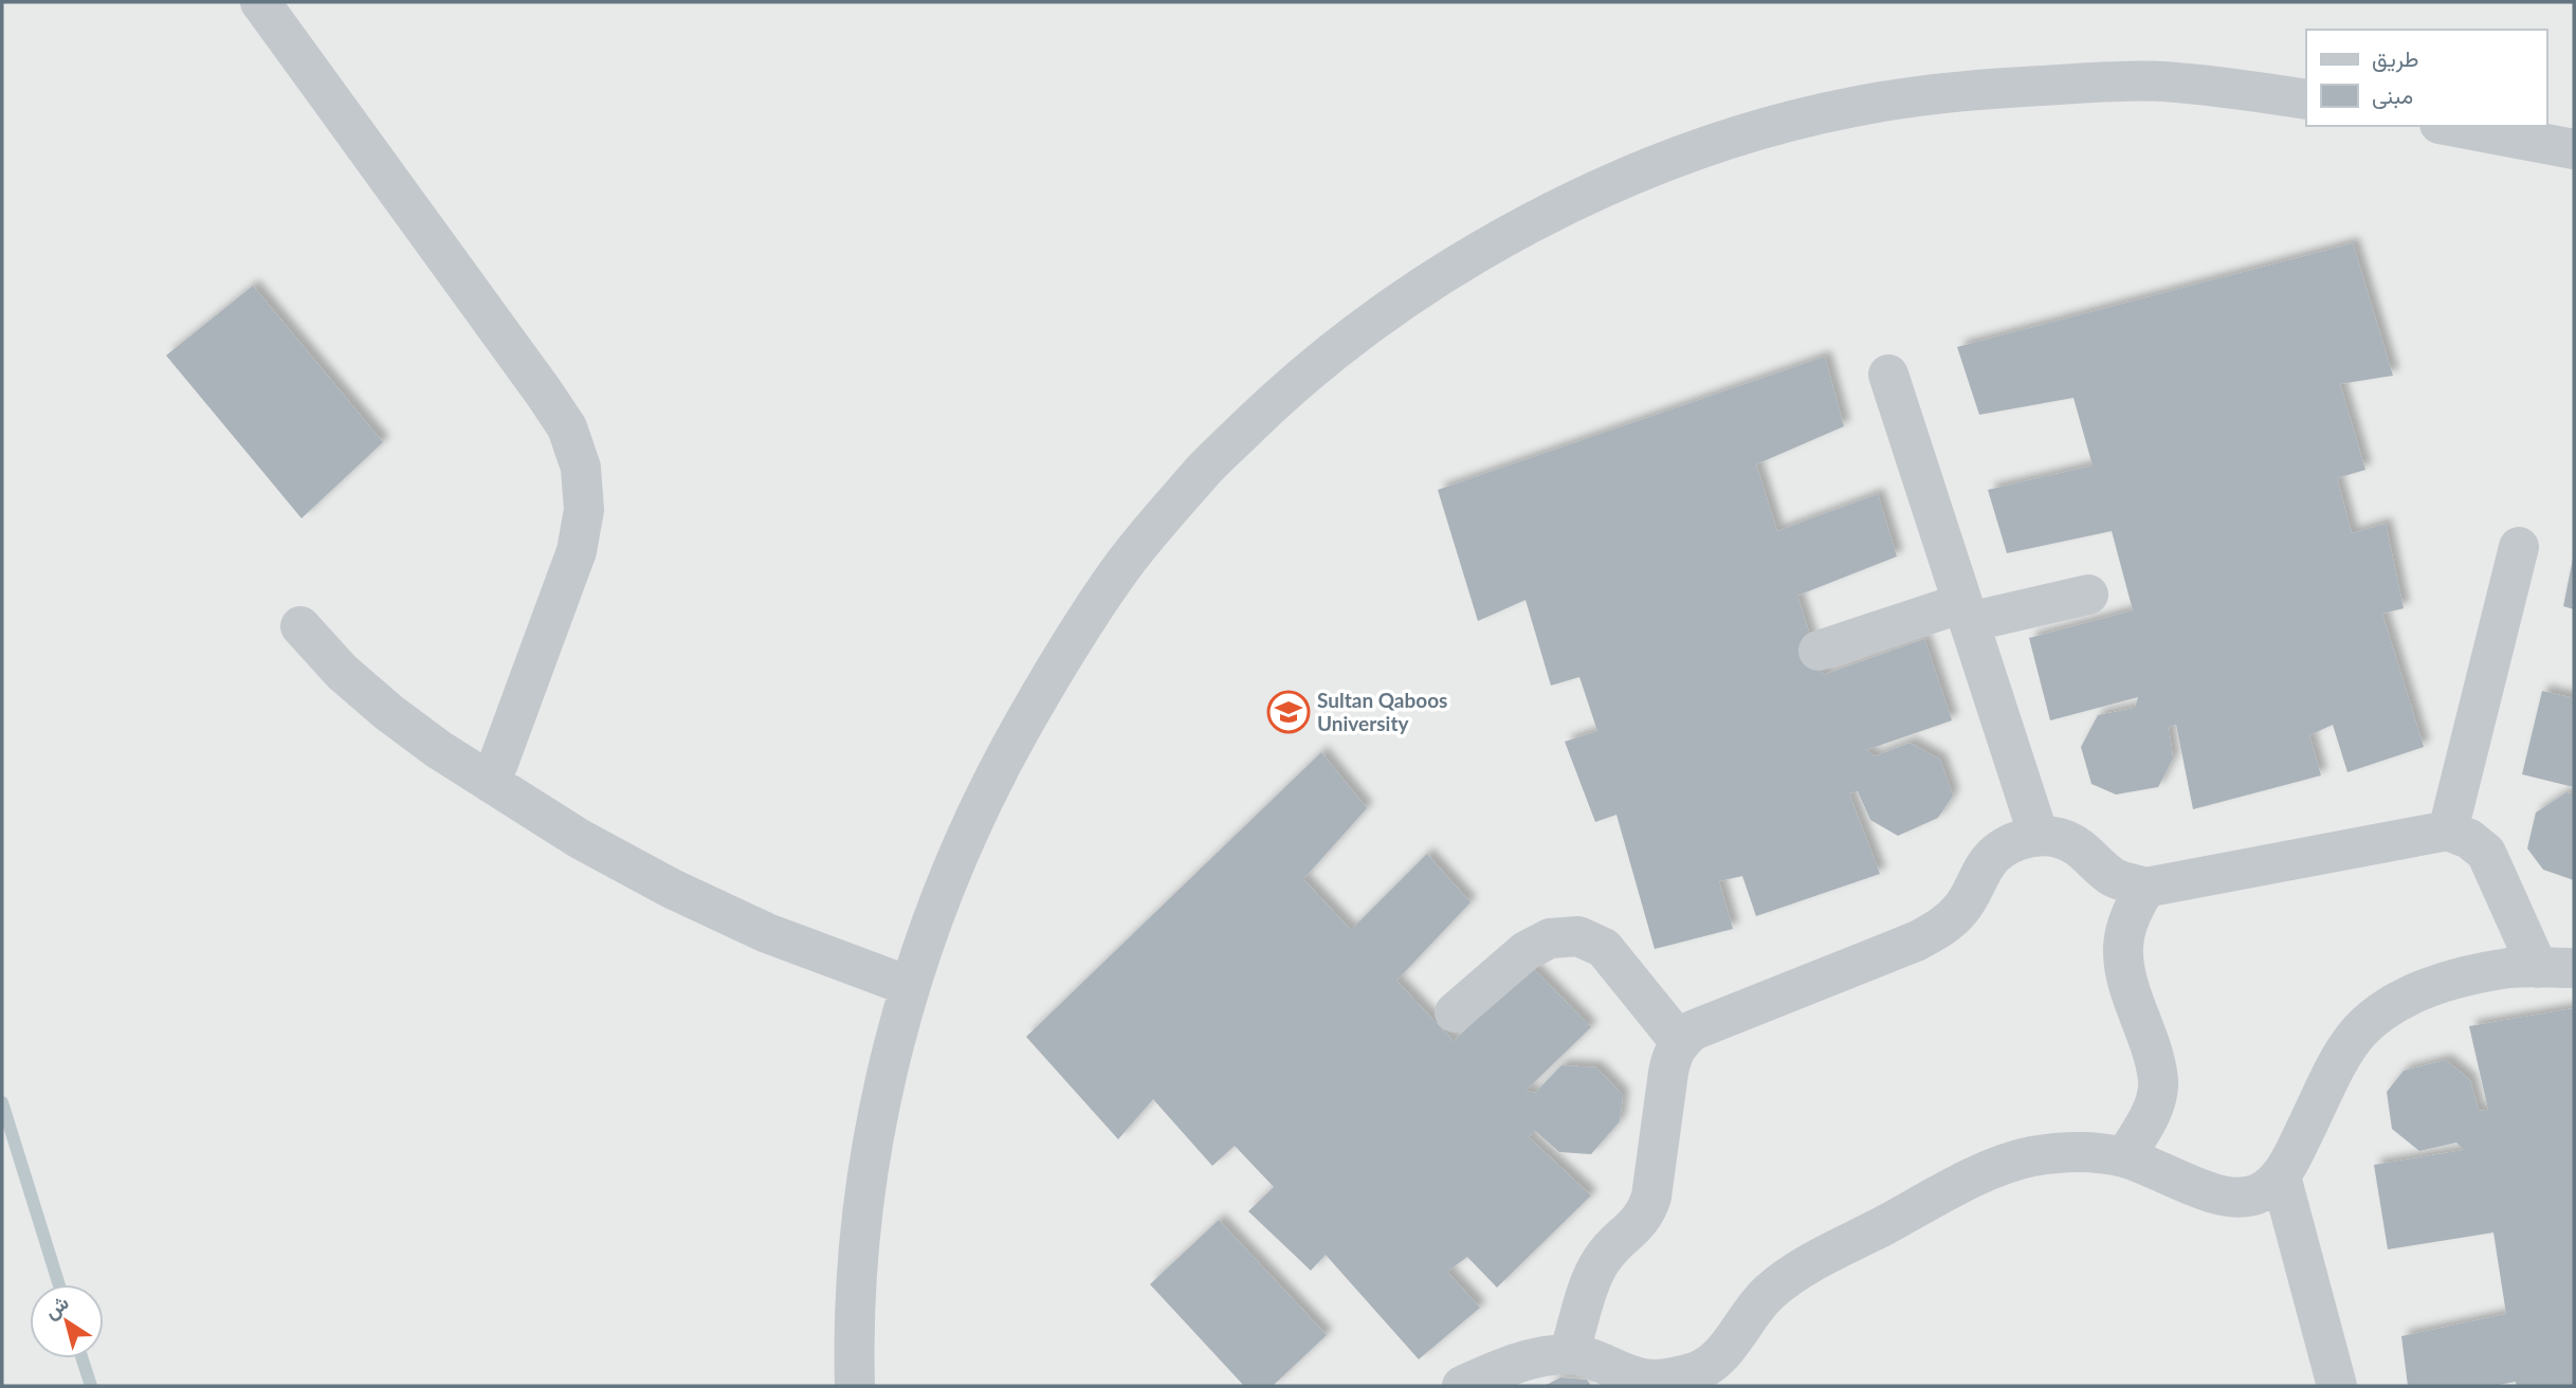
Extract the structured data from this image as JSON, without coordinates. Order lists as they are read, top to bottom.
{
  "places": {
    "school or university": ["Sultan Qaboos University"]
  },
  "legend": ["طريق", "مبنى"],
  "north": "top left"
}
